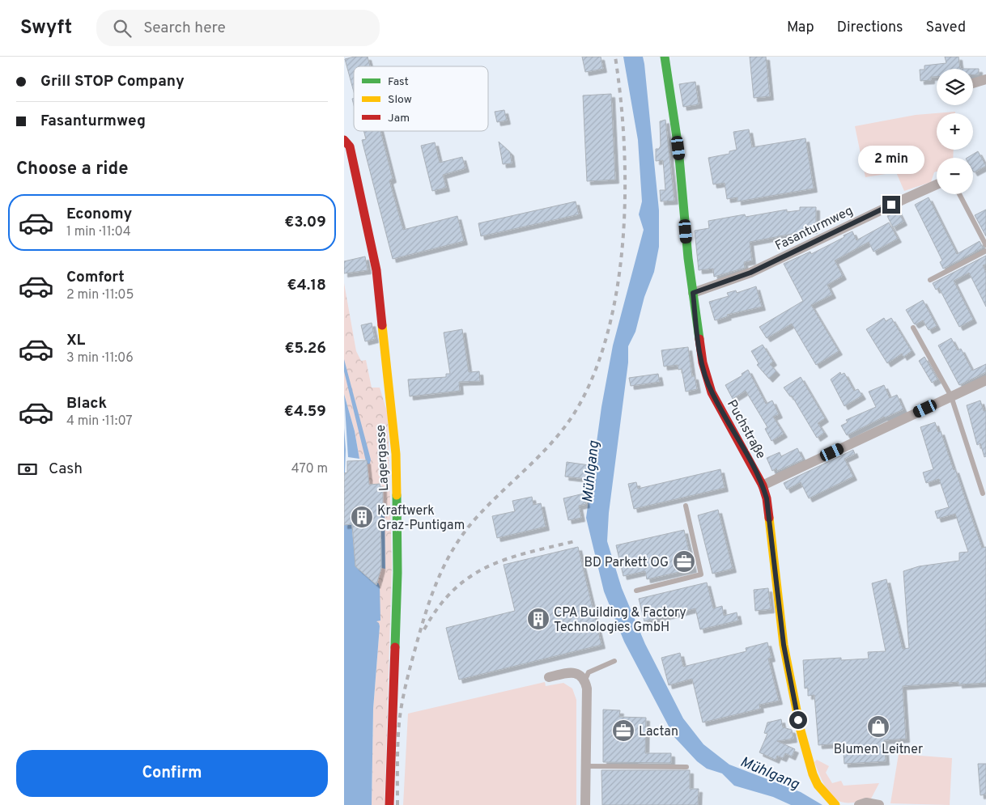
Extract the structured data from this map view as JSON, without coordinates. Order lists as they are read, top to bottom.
{
  "streets": {
    "main road": ["Puchstraße", "Lagergasse"],
    "street": ["Fasanturmweg"]
  },
  "crossings": [
    ["Fasanturmweg", "Puchstraße"]
  ],
  "water": ["Mühlgang"],
  "places": {
    "building": ["Kraftwerk Graz-Puntigam", "CPA Building & Factory Technologies GmbH"],
    "office": ["BD Parkett OG", "Lactan"],
    "shop": ["Blumen Leitner"]
  },
  "legend": ["Fast", "Slow", "Jam"],
  "page": {
    "header": "Swyft",
    "search": "Search here",
    "nav": ["Map", "Directions", "Saved"],
    "banner": ["Grill STOP Company", "Fasanturmweg"],
    "map_buttons": ["+", "−"],
    "heading": "Choose a ride",
    "bubble": "2 min",
    "list": [
      {
        "name": "Economy",
        "note": "1 min · 11:04",
        "value": "€3.09"
      },
      {
        "name": "Comfort",
        "note": "2 min · 11:05",
        "value": "€4.18"
      },
      {
        "name": "XL",
        "note": "3 min · 11:06",
        "value": "€5.26"
      },
      {
        "name": "Black",
        "note": "4 min · 11:07",
        "value": "€4.59"
      }
    ],
    "pay": ["Cash", "470 m"],
    "buttons": "Confirm"
  }
}
